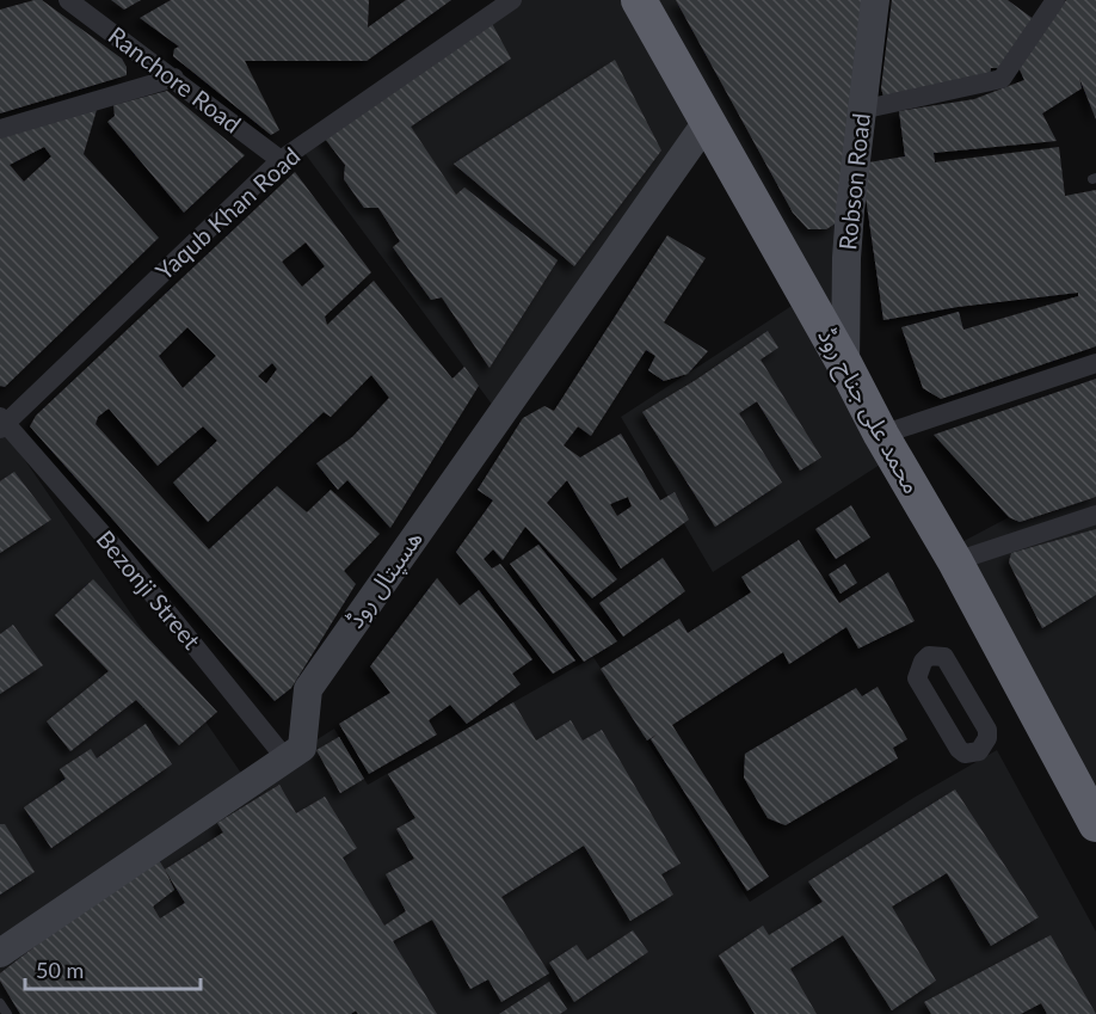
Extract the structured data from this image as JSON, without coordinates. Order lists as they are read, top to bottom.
{
  "streets": {
    "highway": ["محمد علی جناح روڈ"],
    "street": [
      "Ranchore Road",
      "Robson Road",
      "Yaqub Khan Road",
      "ھسپتال روڈ",
      "Bezonji Street"
    ]
  },
  "crossings": [
    ["Ranchore Road", "Yaqub Khan Road"],
    ["Robson Road", "محمد علی جناح روڈ"],
    ["Yaqub Khan Road", "Bezonji Street"],
    ["محمد علی جناح روڈ", "ھسپتال روڈ"],
    ["ھسپتال روڈ", "Bezonji Street"]
  ],
  "scale_bar": "50 m"
}
